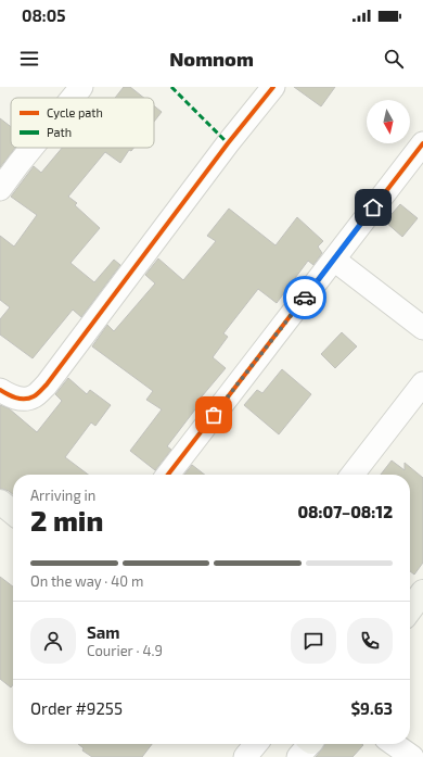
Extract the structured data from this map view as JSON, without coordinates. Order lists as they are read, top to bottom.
{
  "legend": ["Cycle path", "Path"],
  "north": "bottom",
  "page": {
    "status": "08:05",
    "header": "Nomnom",
    "heading": ["2 min", "Arriving in", "08:07–08:12"],
    "panel": [
      "Sam",
      "Courier · 4.9",
      "Order #9255",
      "$9.63"
    ],
    "bar": "On the way · 40 m"
  }
}
